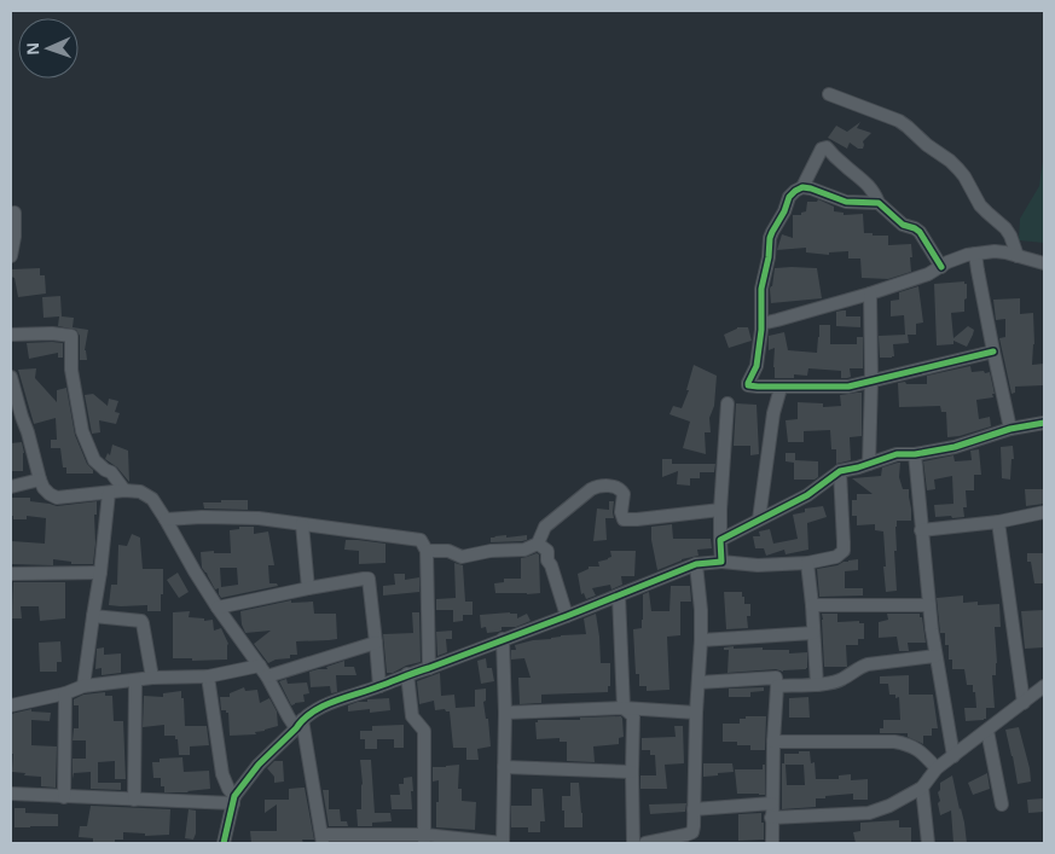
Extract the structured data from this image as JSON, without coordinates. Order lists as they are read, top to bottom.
{
  "north": "left"
}
